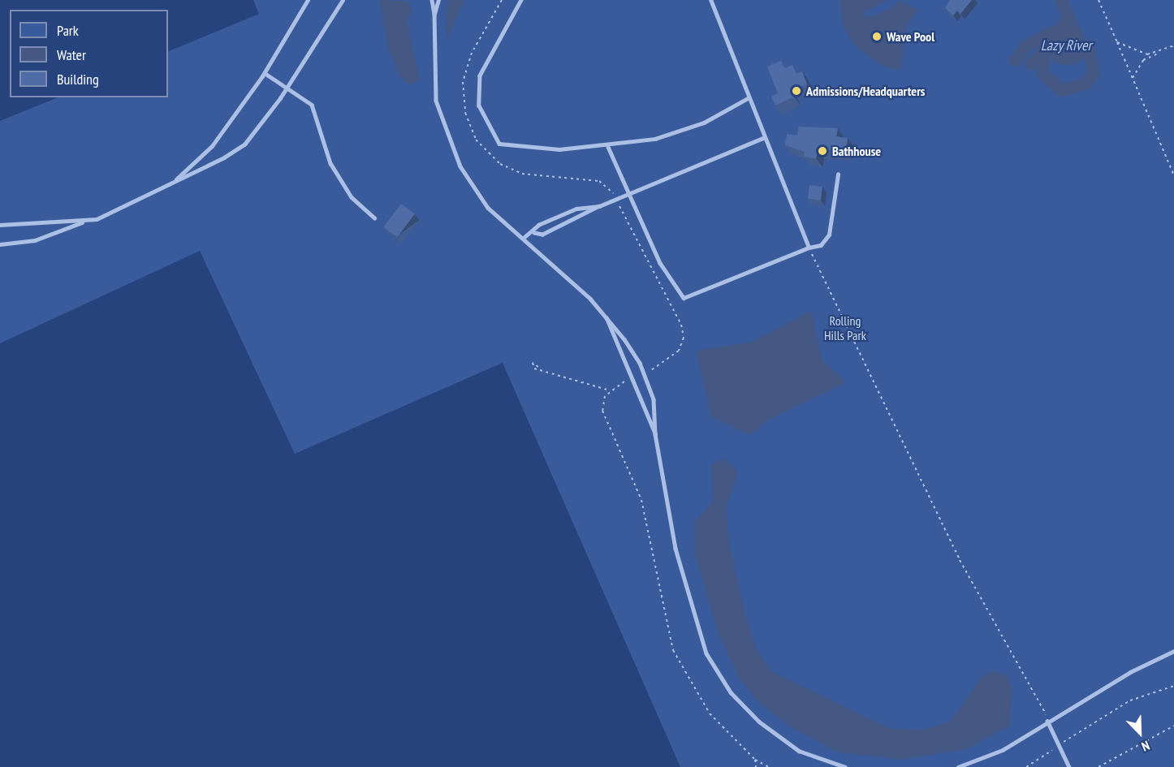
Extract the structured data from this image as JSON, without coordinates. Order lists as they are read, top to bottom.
{
  "water": ["Lazy River"],
  "parks": ["Rolling Hills Park"],
  "places": ["Wave Pool", "Admissions/Headquarters", "Bathhouse"],
  "legend": ["Park", "Water", "Building"],
  "north": "bottom right"
}
